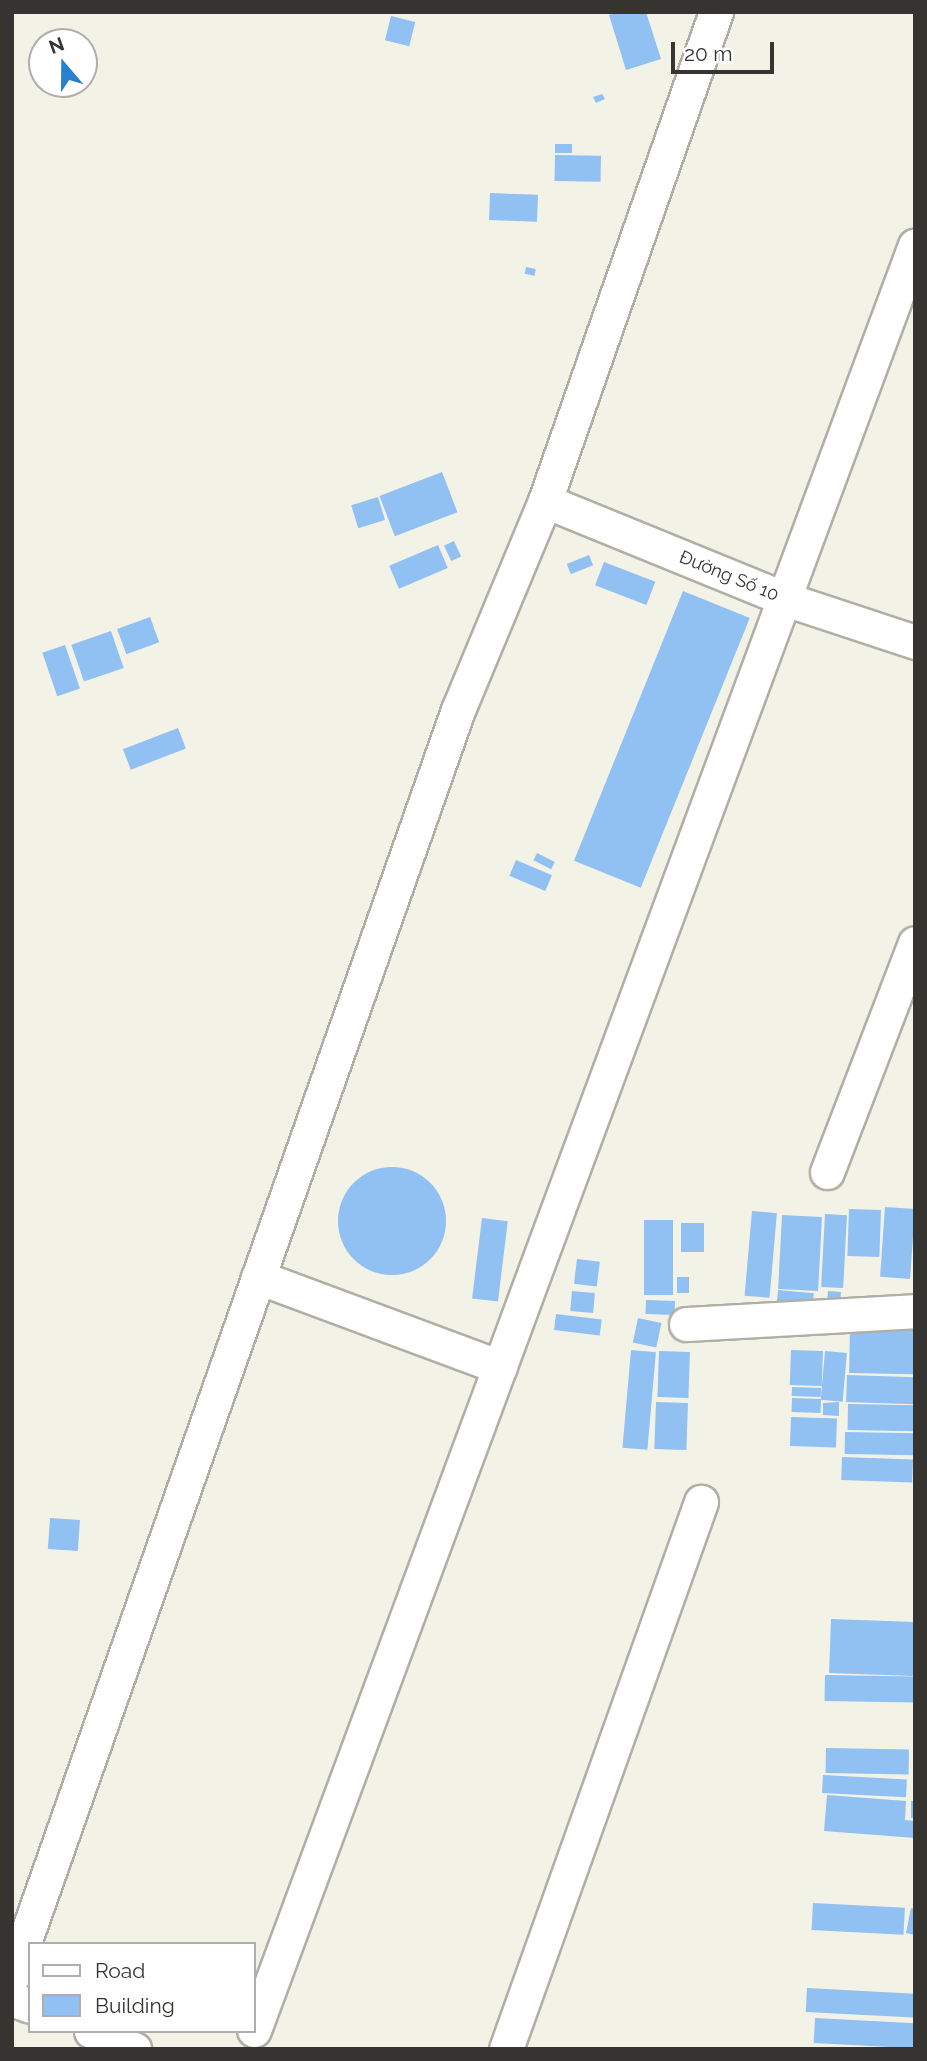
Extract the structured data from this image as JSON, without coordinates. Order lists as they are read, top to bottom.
{
  "streets": {
    "street": ["Đường Số 10"]
  },
  "legend": ["Road", "Building"],
  "scale_bar": "20 m",
  "north": "top"
}
